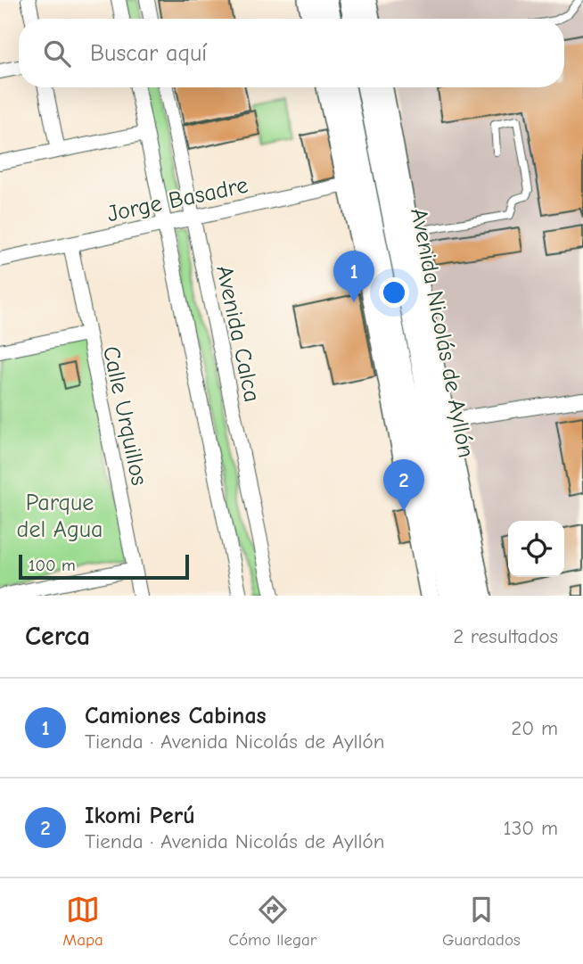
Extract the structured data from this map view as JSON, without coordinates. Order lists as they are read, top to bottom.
{
  "streets": {
    "main road": ["Avenida Nicolás de Ayllón"],
    "street": ["Jorge Basadre", "Avenida Calca", "Calle Urquillos"]
  },
  "crossings": [
    ["Jorge Basadre", "Avenida Nicolás de Ayllón"],
    ["Jorge Basadre", "Avenida Calca"],
    ["Jorge Basadre", "Calle Urquillos"]
  ],
  "parks": ["Parque del Agua"],
  "scale_bar": "100 m",
  "page": {
    "search": "Buscar aquí",
    "pins": ["1", "2"],
    "scale": "100 m",
    "heading": ["Cerca", "2 resultados"],
    "list": [
      {
        "mark": "1",
        "name": "Camiones Cabinas",
        "note": "Tienda · Avenida Nicolás de Ayllón",
        "value": "20 m"
      },
      {
        "mark": "2",
        "name": "Ikomi Perú",
        "note": "Tienda · Avenida Nicolás de Ayllón",
        "value": "130 m"
      }
    ],
    "nav": ["Mapa", "Cómo llegar", "Guardados"]
  }
}
